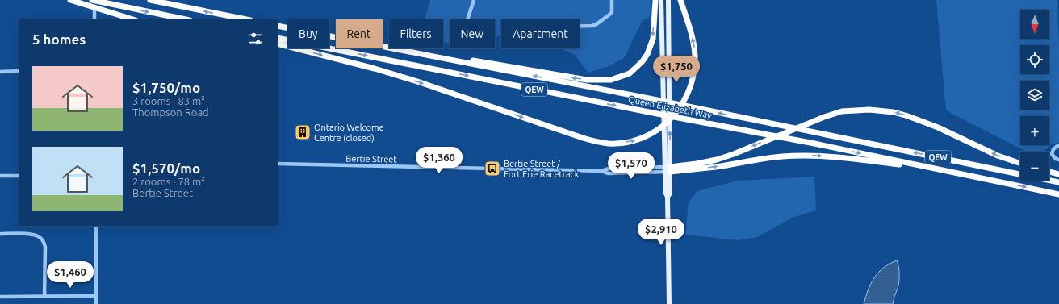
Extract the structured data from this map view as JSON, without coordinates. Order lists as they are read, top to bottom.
{
  "streets": {
    "highway": ["QEW", "Queen Elizabeth Way"],
    "street": ["Bertie Street"]
  },
  "places": {
    "building": ["Ontario Welcome Centre (closed)"],
    "bus stop": ["Bertie Street / Fort Erie Racetrack"]
  },
  "north": "bottom",
  "page": {
    "map_buttons": ["+", "−"],
    "chip": [
      "Buy",
      "Rent",
      "Filters",
      "New",
      "Apartment"
    ],
    "heading": "5 homes",
    "price": [
      "$1,750",
      "$1,360",
      "$1,570",
      "$2,910",
      "$1,460"
    ],
    "list": [
      {
        "name": "$1,750/mo",
        "note": "3 rooms · 83 m² · Thompson Road"
      },
      {
        "name": "$1,570/mo",
        "note": "2 rooms · 78 m² · Bertie Street"
      }
    ]
  }
}
